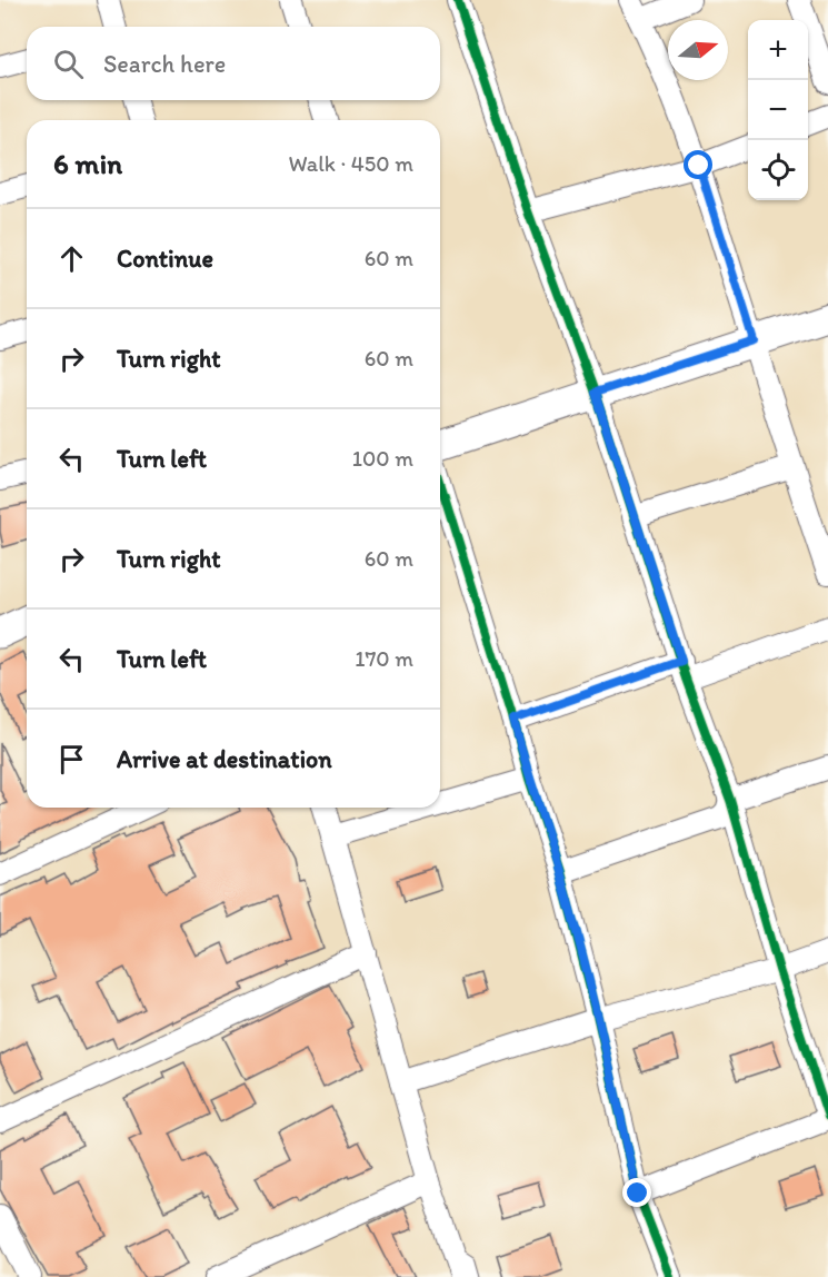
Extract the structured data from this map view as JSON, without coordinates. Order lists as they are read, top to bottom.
{
  "north": "right",
  "page": {
    "map_buttons": ["+", "−"],
    "search": "Search here",
    "heading": ["6 min", "Walk · 450 m"],
    "list": [
      ["Continue", "60 m"],
      ["Turn right", "60 m"],
      ["Turn left", "100 m"],
      ["Turn right", "60 m"],
      ["Turn left", "170 m"],
      "Arrive at destination"
    ]
  }
}
